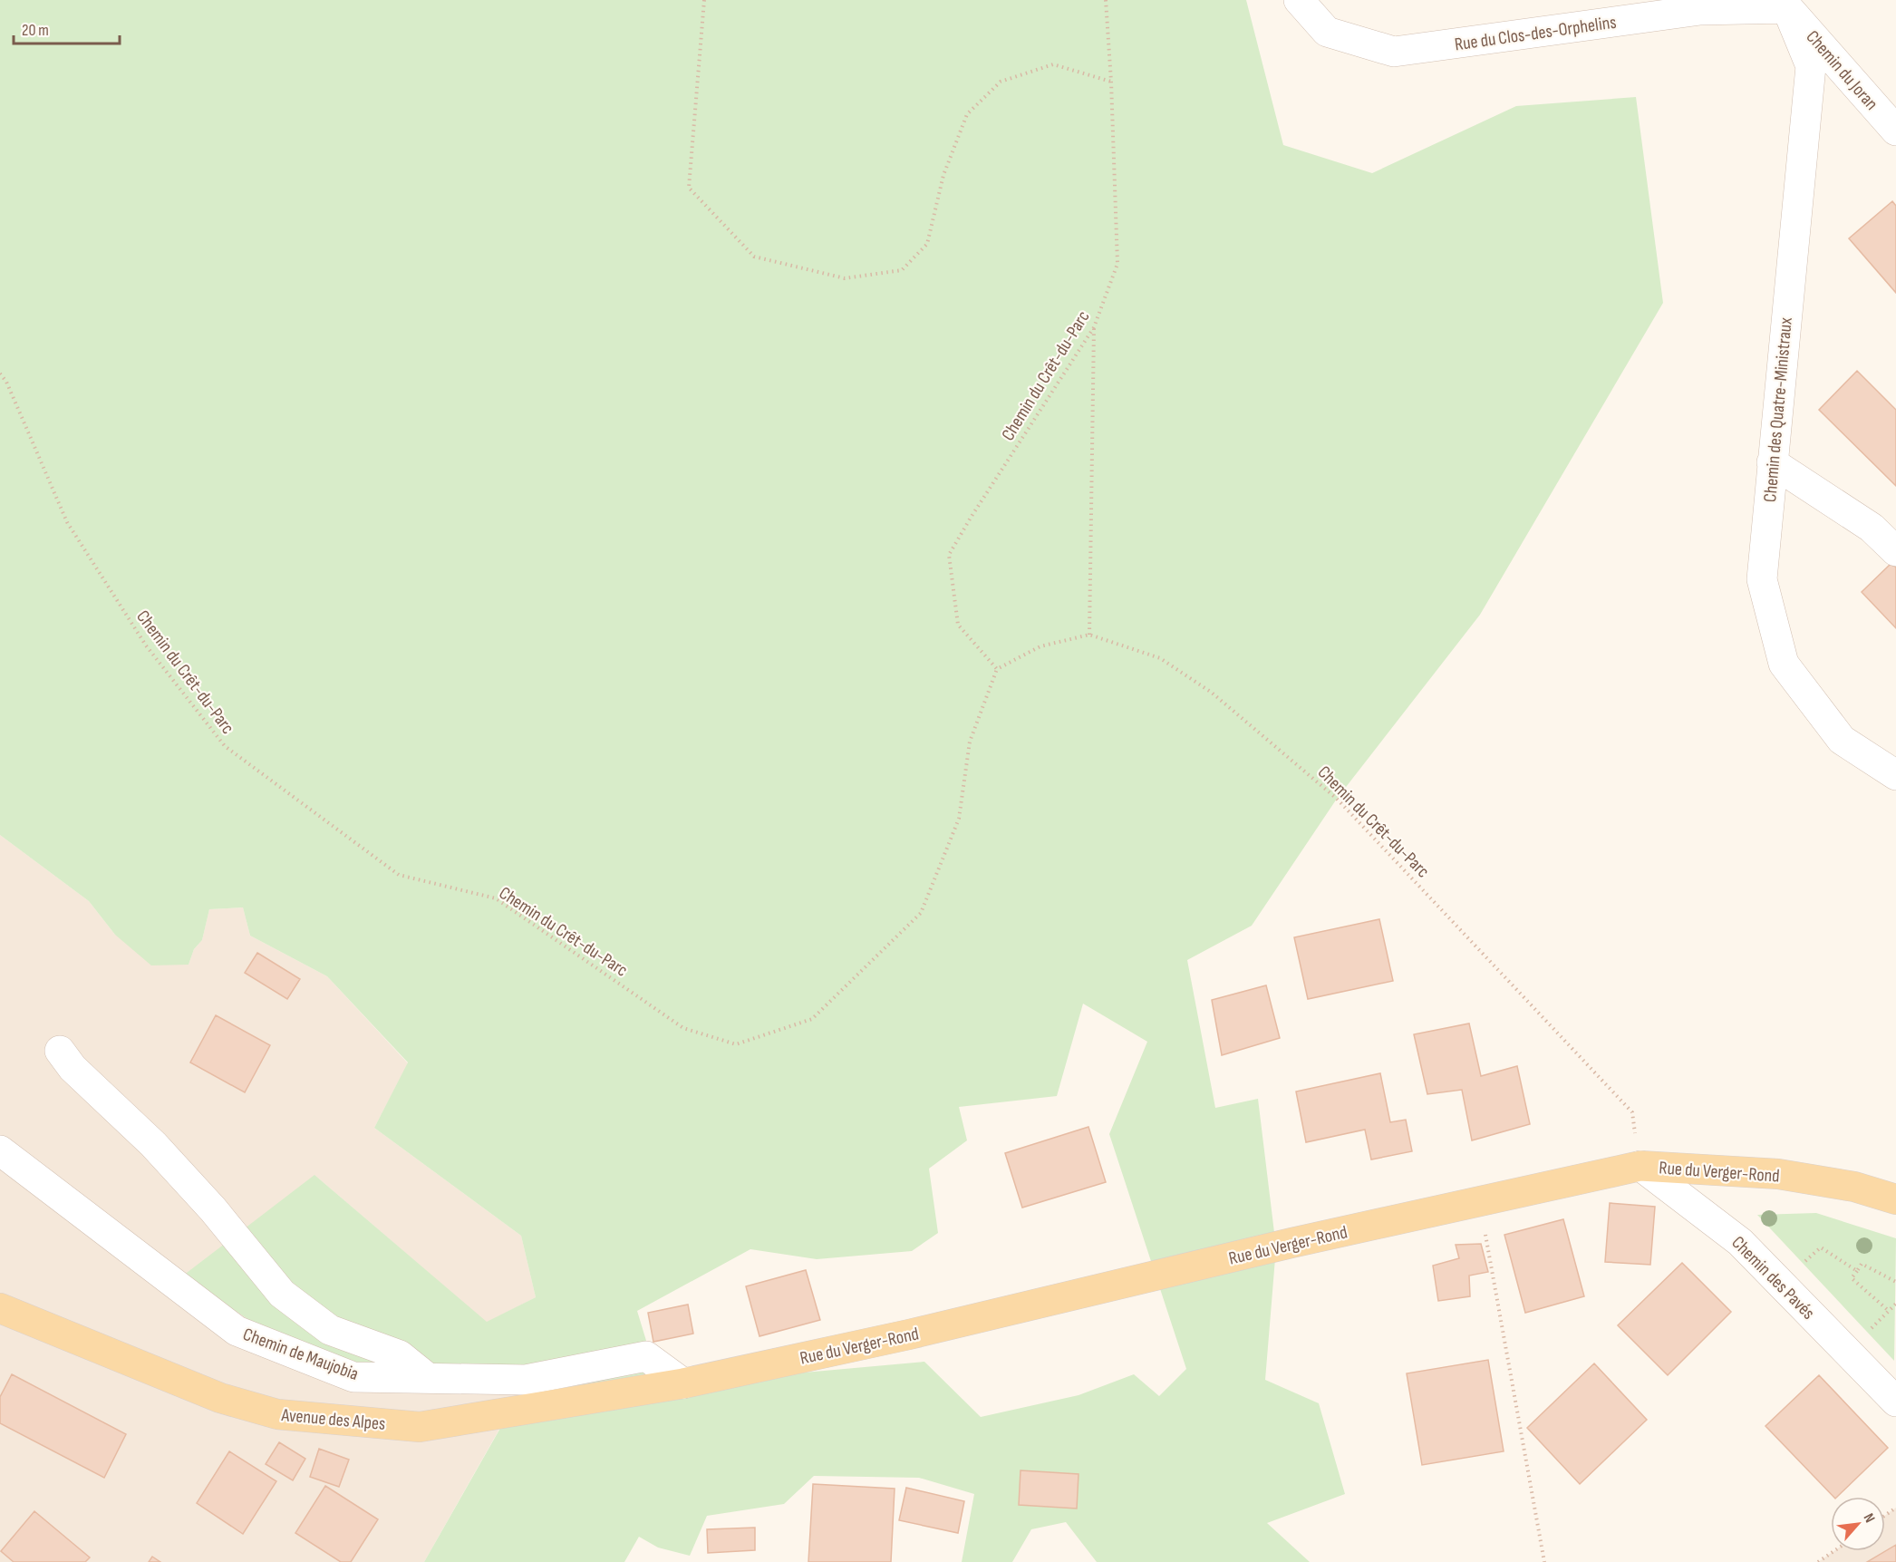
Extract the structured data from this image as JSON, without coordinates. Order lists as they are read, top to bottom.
{
  "streets": {
    "main road": ["Rue du Verger-Rond", "Avenue des Alpes"],
    "street": [
      "Rue du Clos-des-Orphelins",
      "Chemin du Joran",
      "Chemin des Quatre-Ministraux",
      "Chemin des Pavés",
      "Chemin de Maujobia"
    ],
    "path": ["Chemin du Crêt-du-Parc"]
  },
  "crossings": [
    ["Rue du Clos-des-Orphelins", "Chemin du Joran"],
    ["Rue du Clos-des-Orphelins", "Chemin des Quatre-Ministraux"],
    ["Chemin du Joran", "Chemin des Quatre-Ministraux"],
    ["Chemin du Crêt-du-Parc", "Rue du Verger-Rond"],
    ["Chemin du Crêt-du-Parc", "Chemin des Pavés"],
    ["Rue du Verger-Rond", "Chemin des Pavés"],
    ["Rue du Verger-Rond", "Chemin de Maujobia"],
    ["Rue du Verger-Rond", "Avenue des Alpes"],
    ["Chemin de Maujobia", "Avenue des Alpes"]
  ],
  "scale_bar": "20 m",
  "north": "top right"
}
